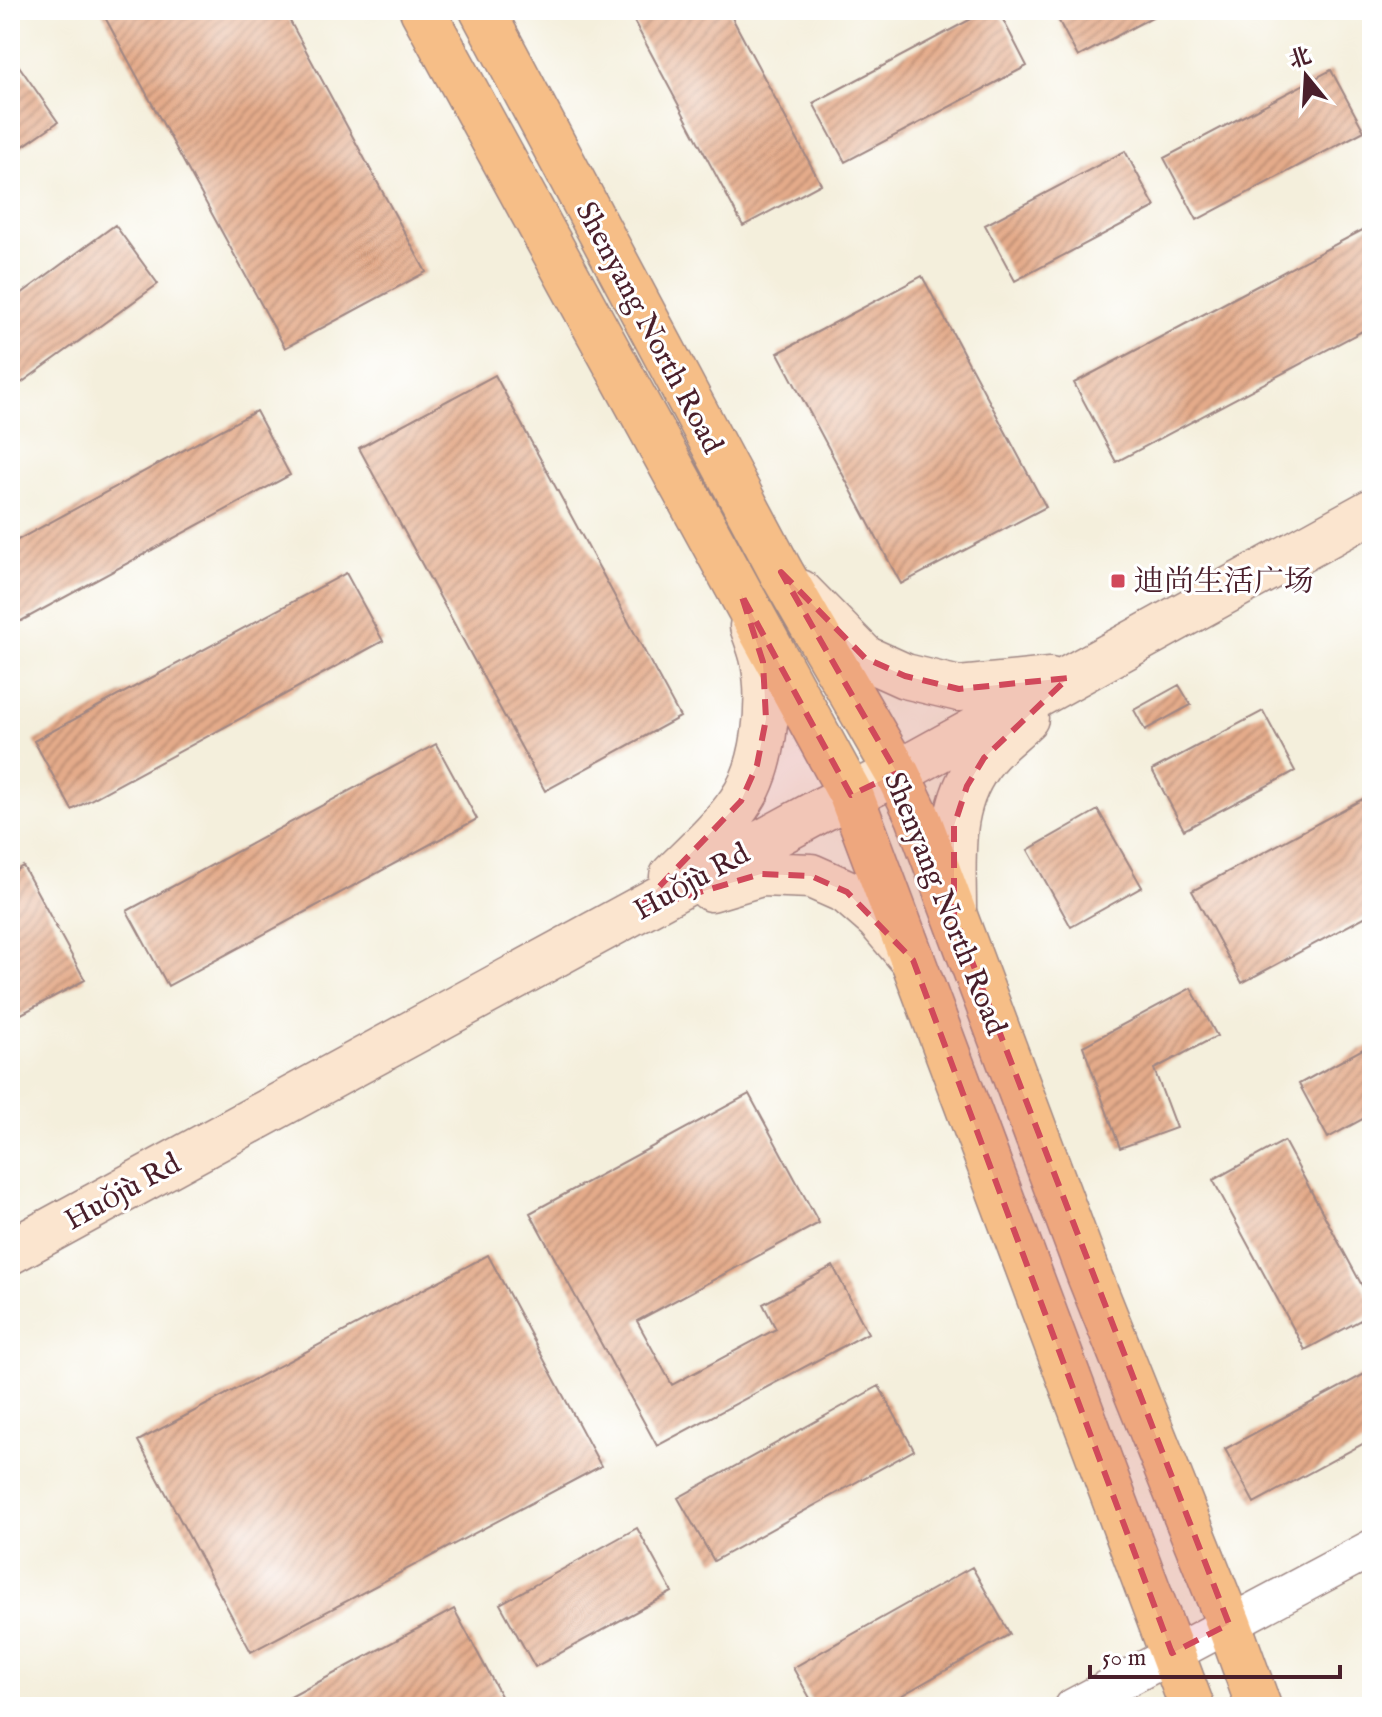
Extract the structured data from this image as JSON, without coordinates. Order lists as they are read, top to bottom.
{
  "streets": {
    "main road": ["Shenyang North Road", "Huǒjù Rd"]
  },
  "crossings": [
    ["Shenyang North Road", "Huǒjù Rd"]
  ],
  "places": {
    "transit": ["迪尚生活广场"]
  },
  "scale_bar": "50 m",
  "north": "top"
}
